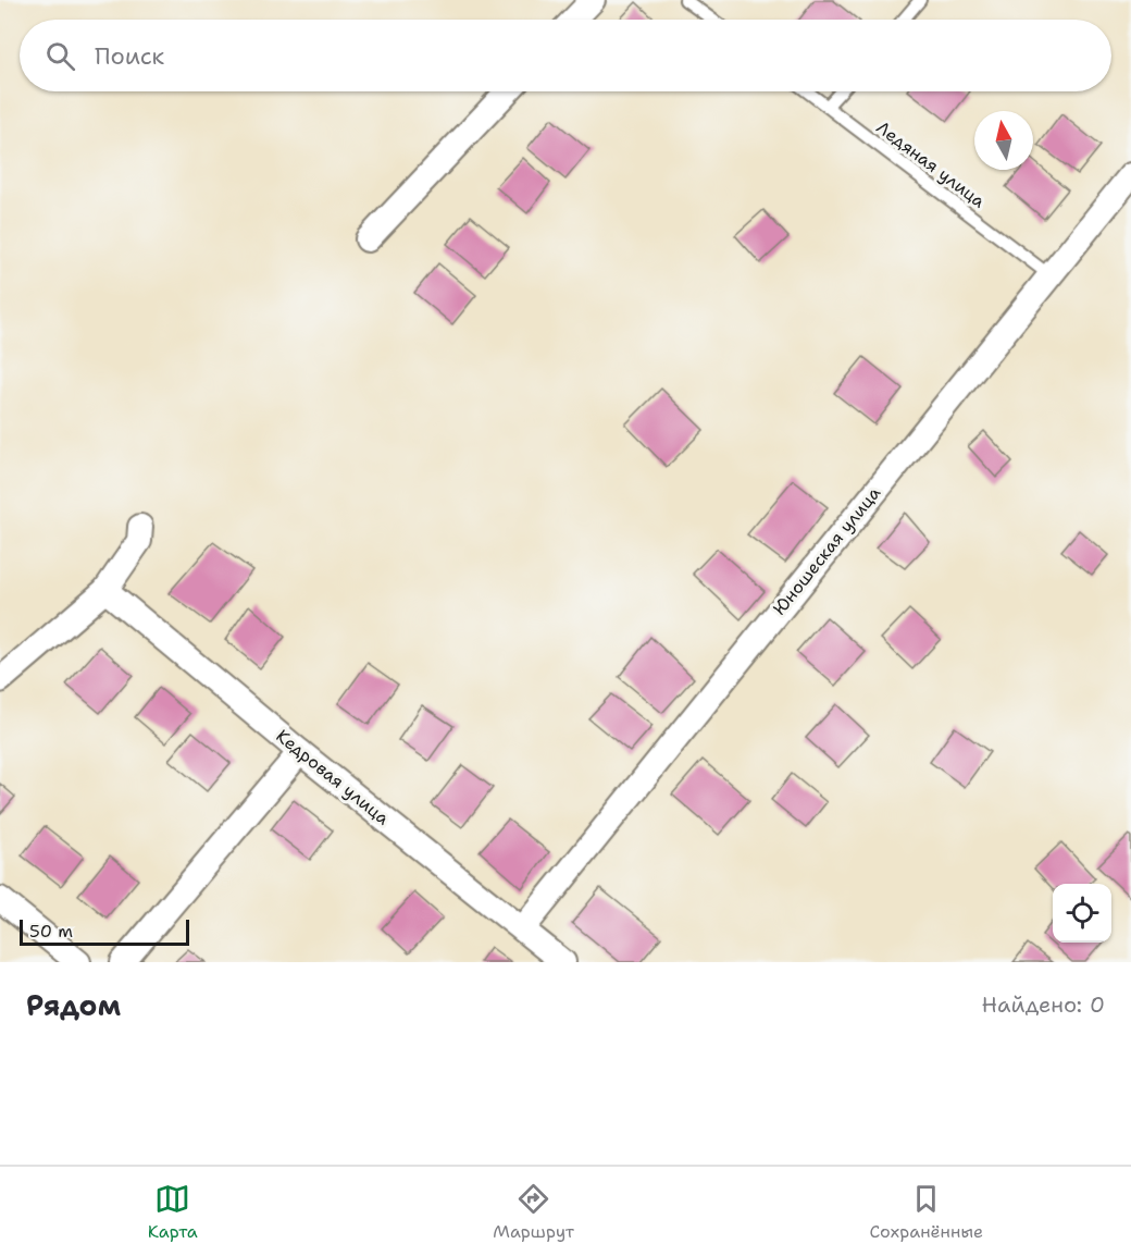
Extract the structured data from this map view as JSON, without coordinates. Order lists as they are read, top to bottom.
{
  "streets": {
    "street": ["Юношеская улица", "Кедровая улица"],
    "lane": ["Ледяная улица"]
  },
  "crossings": [
    ["Ледяная улица", "Юношеская улица"],
    ["Юношеская улица", "Кедровая улица"]
  ],
  "scale_bar": "50 m",
  "north": "top",
  "page": {
    "search": "Поиск",
    "scale": "50 m",
    "heading": ["Рядом", "Найдено: 0"],
    "nav": ["Карта", "Маршрут", "Сохранённые"]
  }
}
